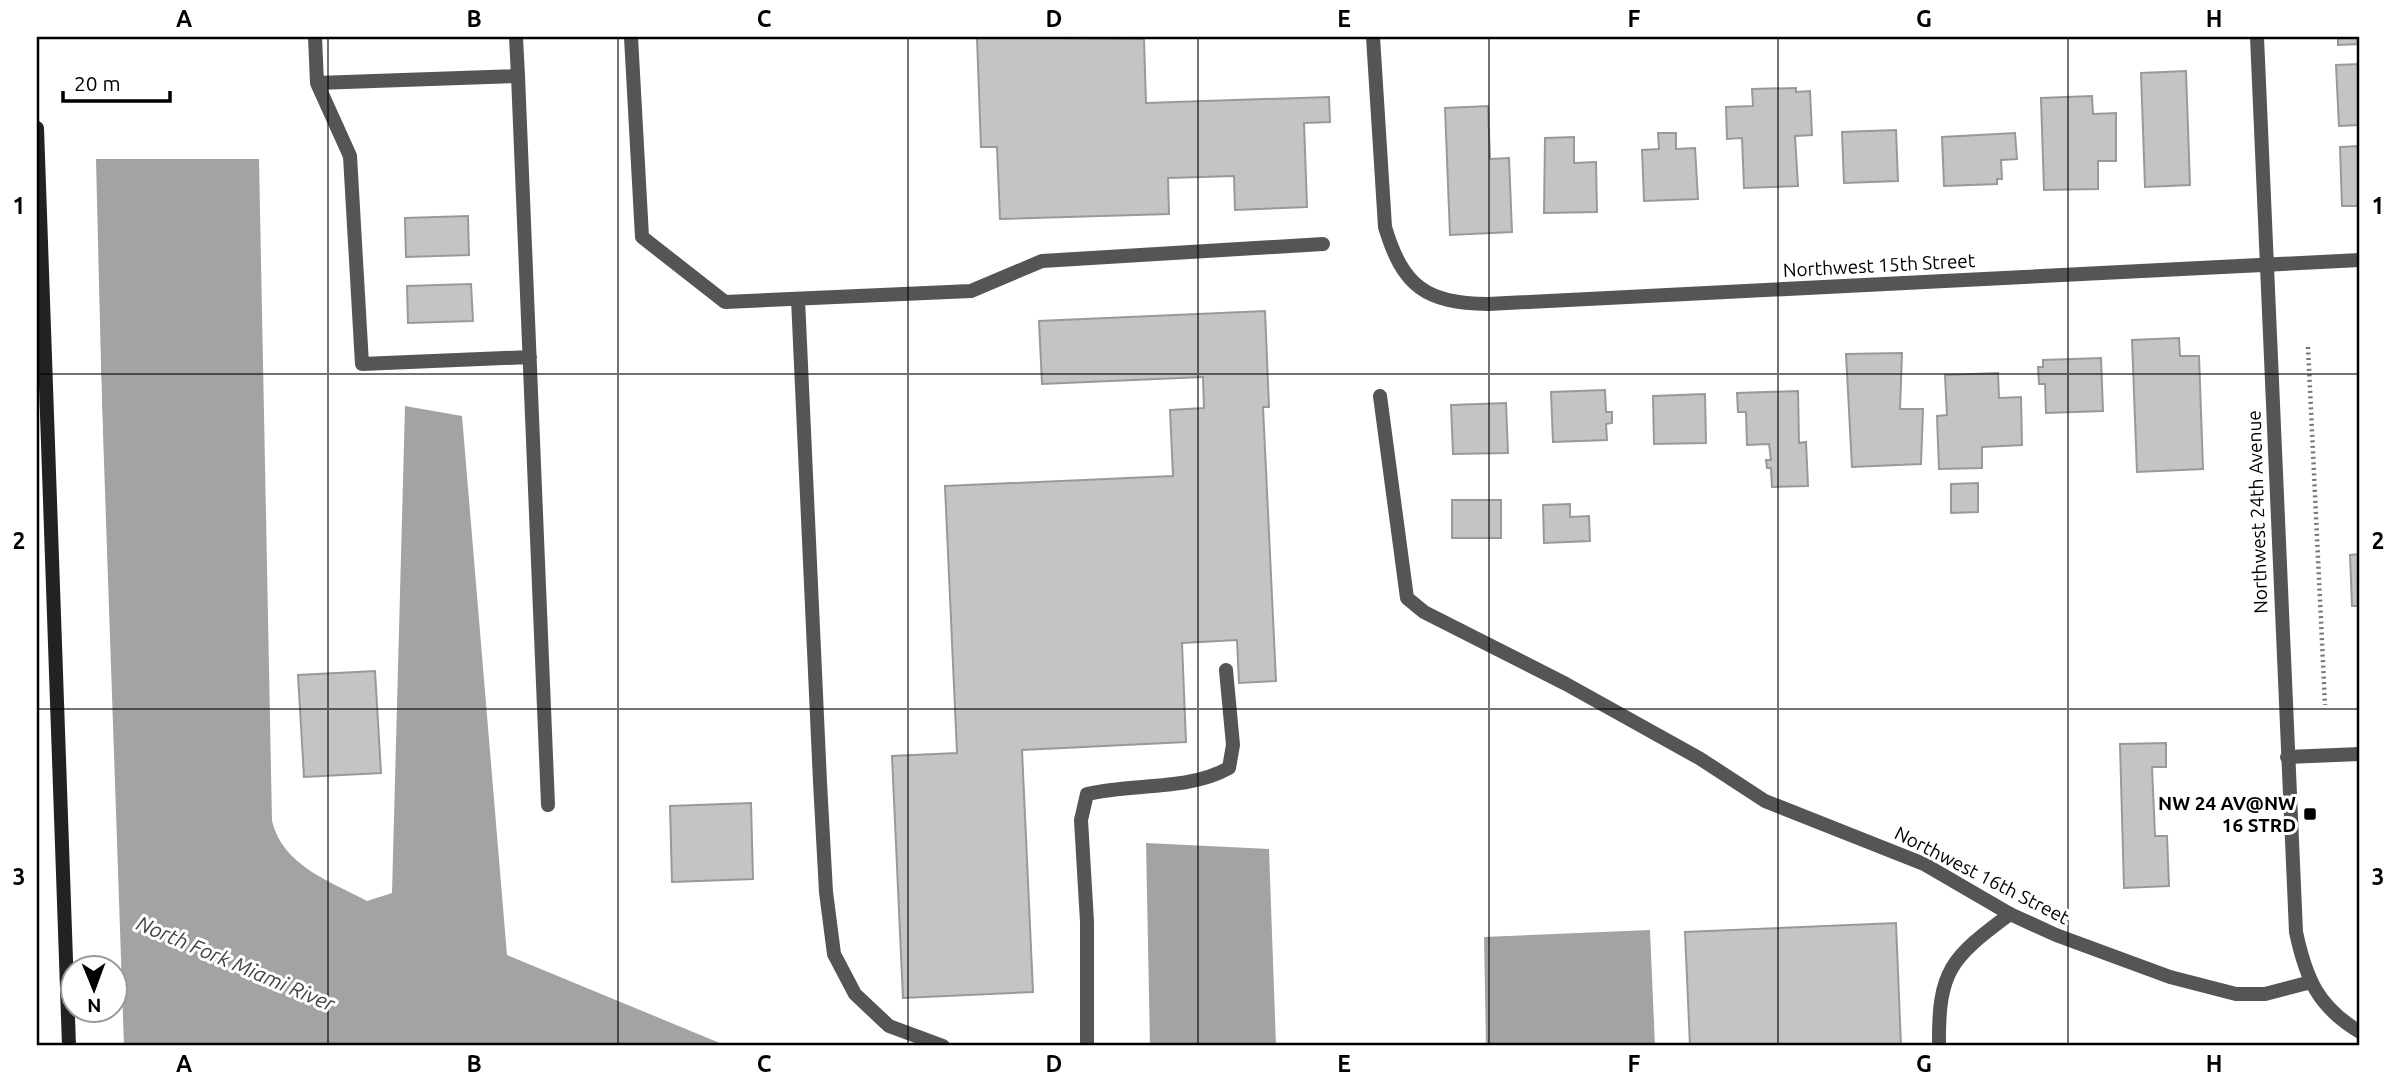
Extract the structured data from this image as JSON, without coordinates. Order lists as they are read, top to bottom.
{
  "streets": {
    "street": ["Northwest 15th Street", "Northwest 24th Avenue", "Northwest 16th Street"]
  },
  "crossings": [
    ["Northwest 15th Street", "Northwest 24th Avenue"],
    ["Northwest 24th Avenue", "Northwest 16th Street"]
  ],
  "water": ["North Fork Miami River"],
  "places": {
    "transit": ["NW 24 AV@NW 16 STRD"]
  },
  "scale_bar": "20 m",
  "north": "bottom",
  "grid": {
    "columns": [
      "A",
      "B",
      "C",
      "D",
      "E",
      "F",
      "G",
      "H"
    ],
    "rows": ["1", "2", "3"]
  }
}
